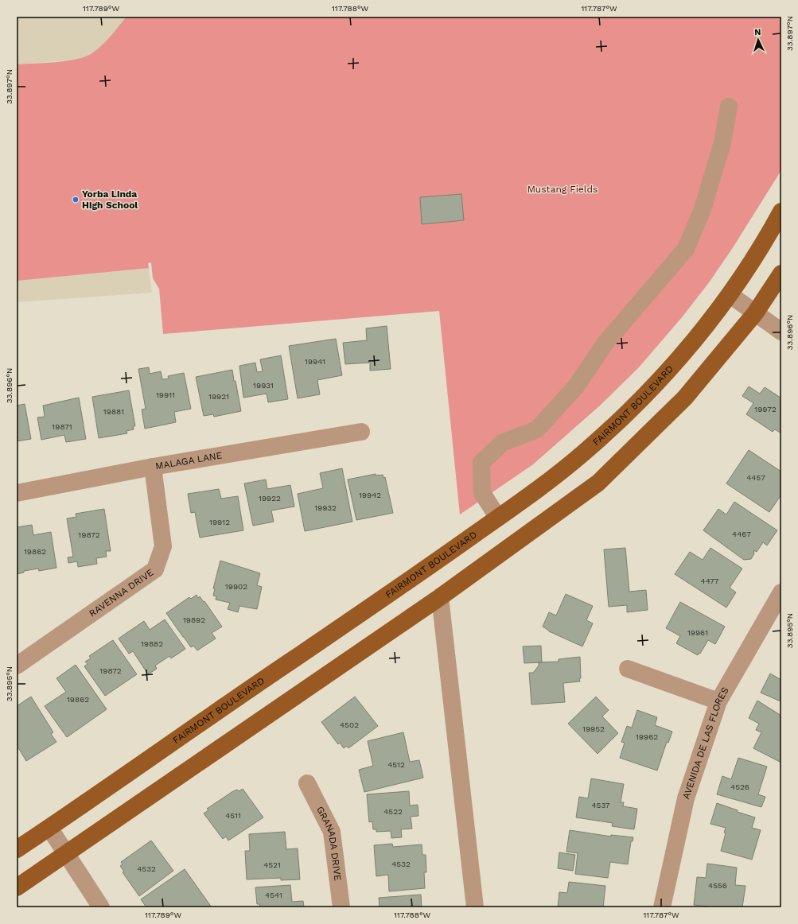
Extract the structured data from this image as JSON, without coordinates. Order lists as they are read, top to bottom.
{
  "streets": {
    "main road": ["FAIRMONT BOULEVARD"],
    "street": [
      "MALAGA LANE",
      "RAVENNA DRIVE",
      "AVENIDA DE LAS FLORES",
      "GRANADA DRIVE"
    ]
  },
  "crossings": [
    ["MALAGA LANE", "RAVENNA DRIVE"]
  ],
  "parks": ["Mustang Fields"],
  "places": ["Yorba Linda High School"],
  "house_numbers": [
    "19941",
    "19931",
    "19911",
    "19921",
    "19972",
    "19881",
    "19871",
    "4457",
    "19942",
    "19922",
    "19932",
    "19912",
    "4467",
    "19872",
    "19862",
    "4477",
    "19902",
    "19892",
    "19961",
    "19882",
    "19872",
    "19862",
    "4502",
    "19952",
    "19962",
    "4512",
    "4526",
    "4537",
    "4522",
    "4511",
    "4532",
    "4521",
    "4532",
    "4556",
    "4541"
  ],
  "north": "top",
  "coordinates": [
    "117.789°W",
    "117.788°W",
    "117.787°W",
    "33.897°N",
    "33.896°N",
    "33.895°N"
  ]
}
